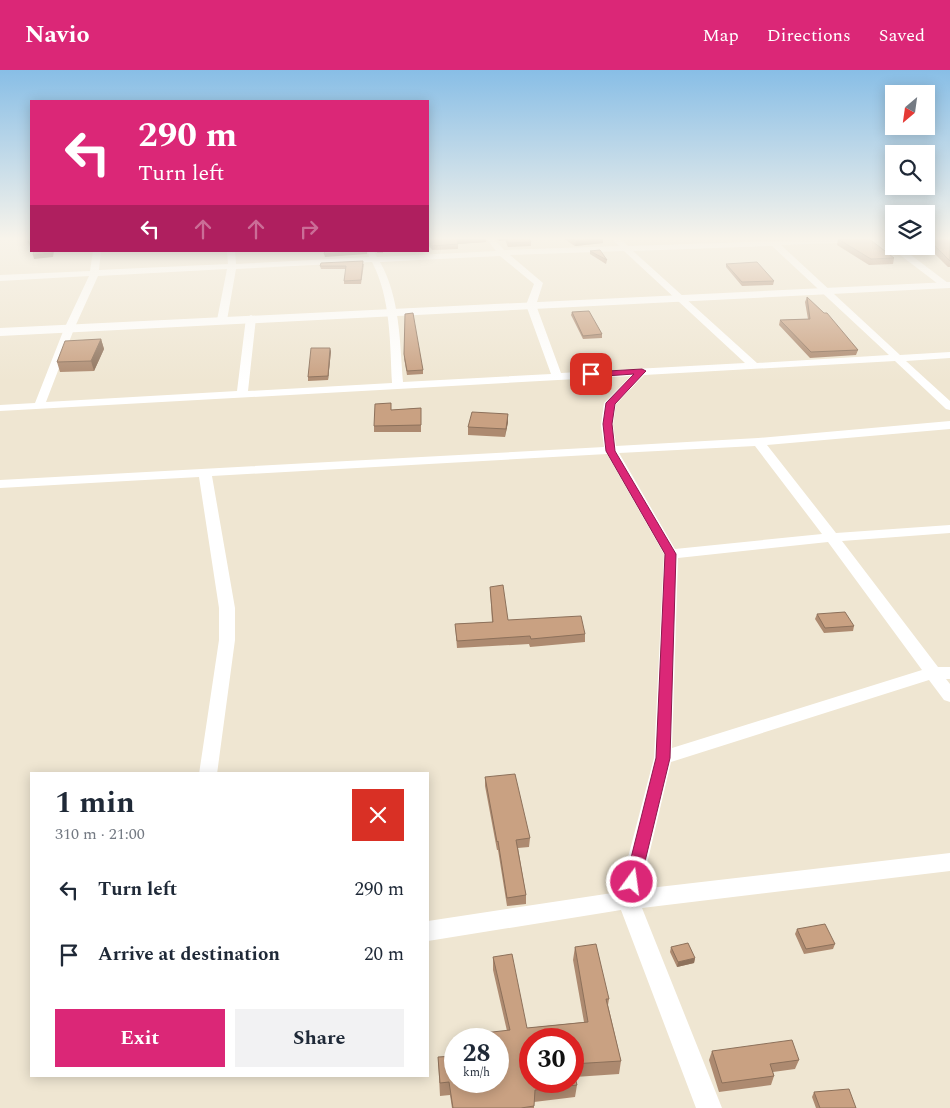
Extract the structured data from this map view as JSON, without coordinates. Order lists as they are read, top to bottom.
{
  "north": "bottom left",
  "page": {
    "header": "Navio",
    "nav": ["Map", "Directions", "Saved"],
    "turn": ["290 m", "Turn left"],
    "heading": ["1 min", "310 m · 21:00"],
    "list": [
      {
        "name": "Turn left",
        "value": "290 m"
      },
      {
        "name": "Arrive at destination",
        "value": "20 m"
      }
    ],
    "buttons": ["Exit", "Share"],
    "speed": "28 km/h",
    "limit": "30"
  }
}
